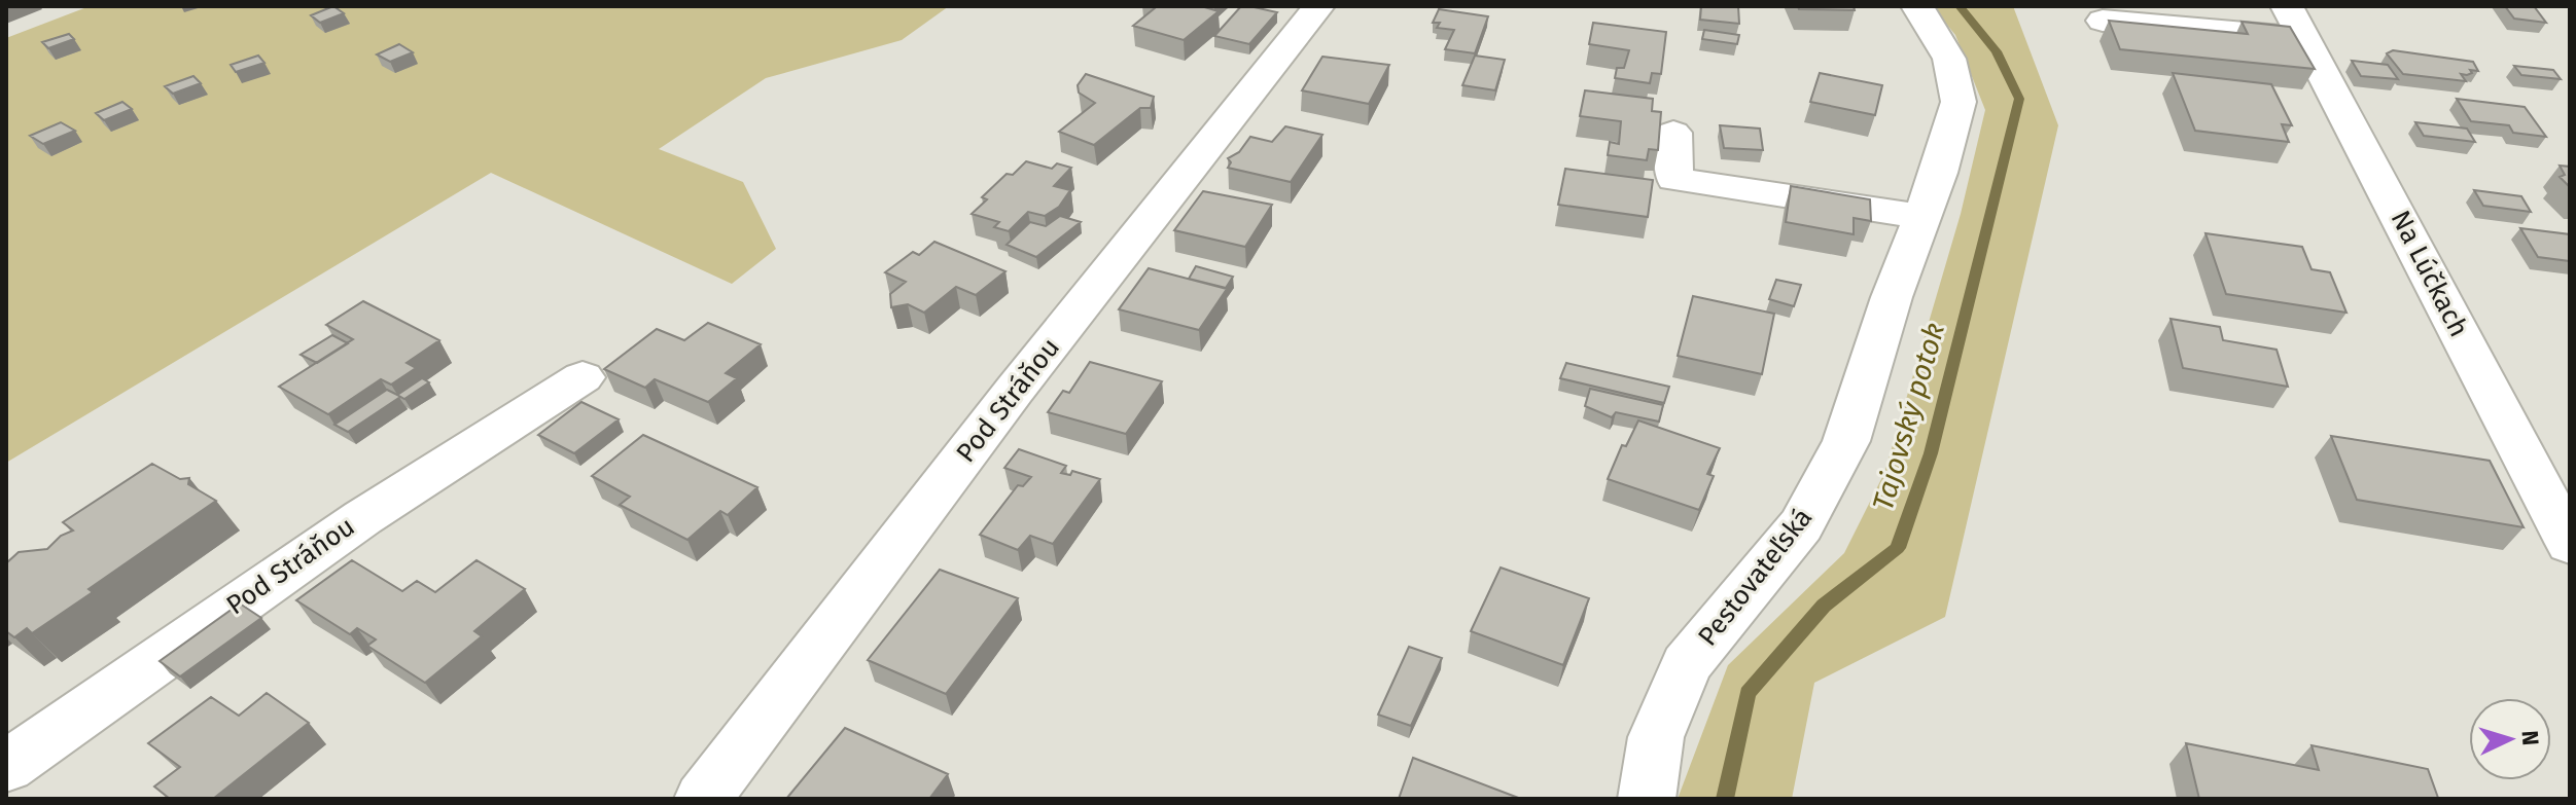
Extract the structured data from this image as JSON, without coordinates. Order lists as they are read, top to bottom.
{
  "streets": {
    "street": ["Na Lúčkach", "Pod Stráňou", "Pestovateľská"]
  },
  "water": ["Tajovský potok"],
  "north": "right"
}
